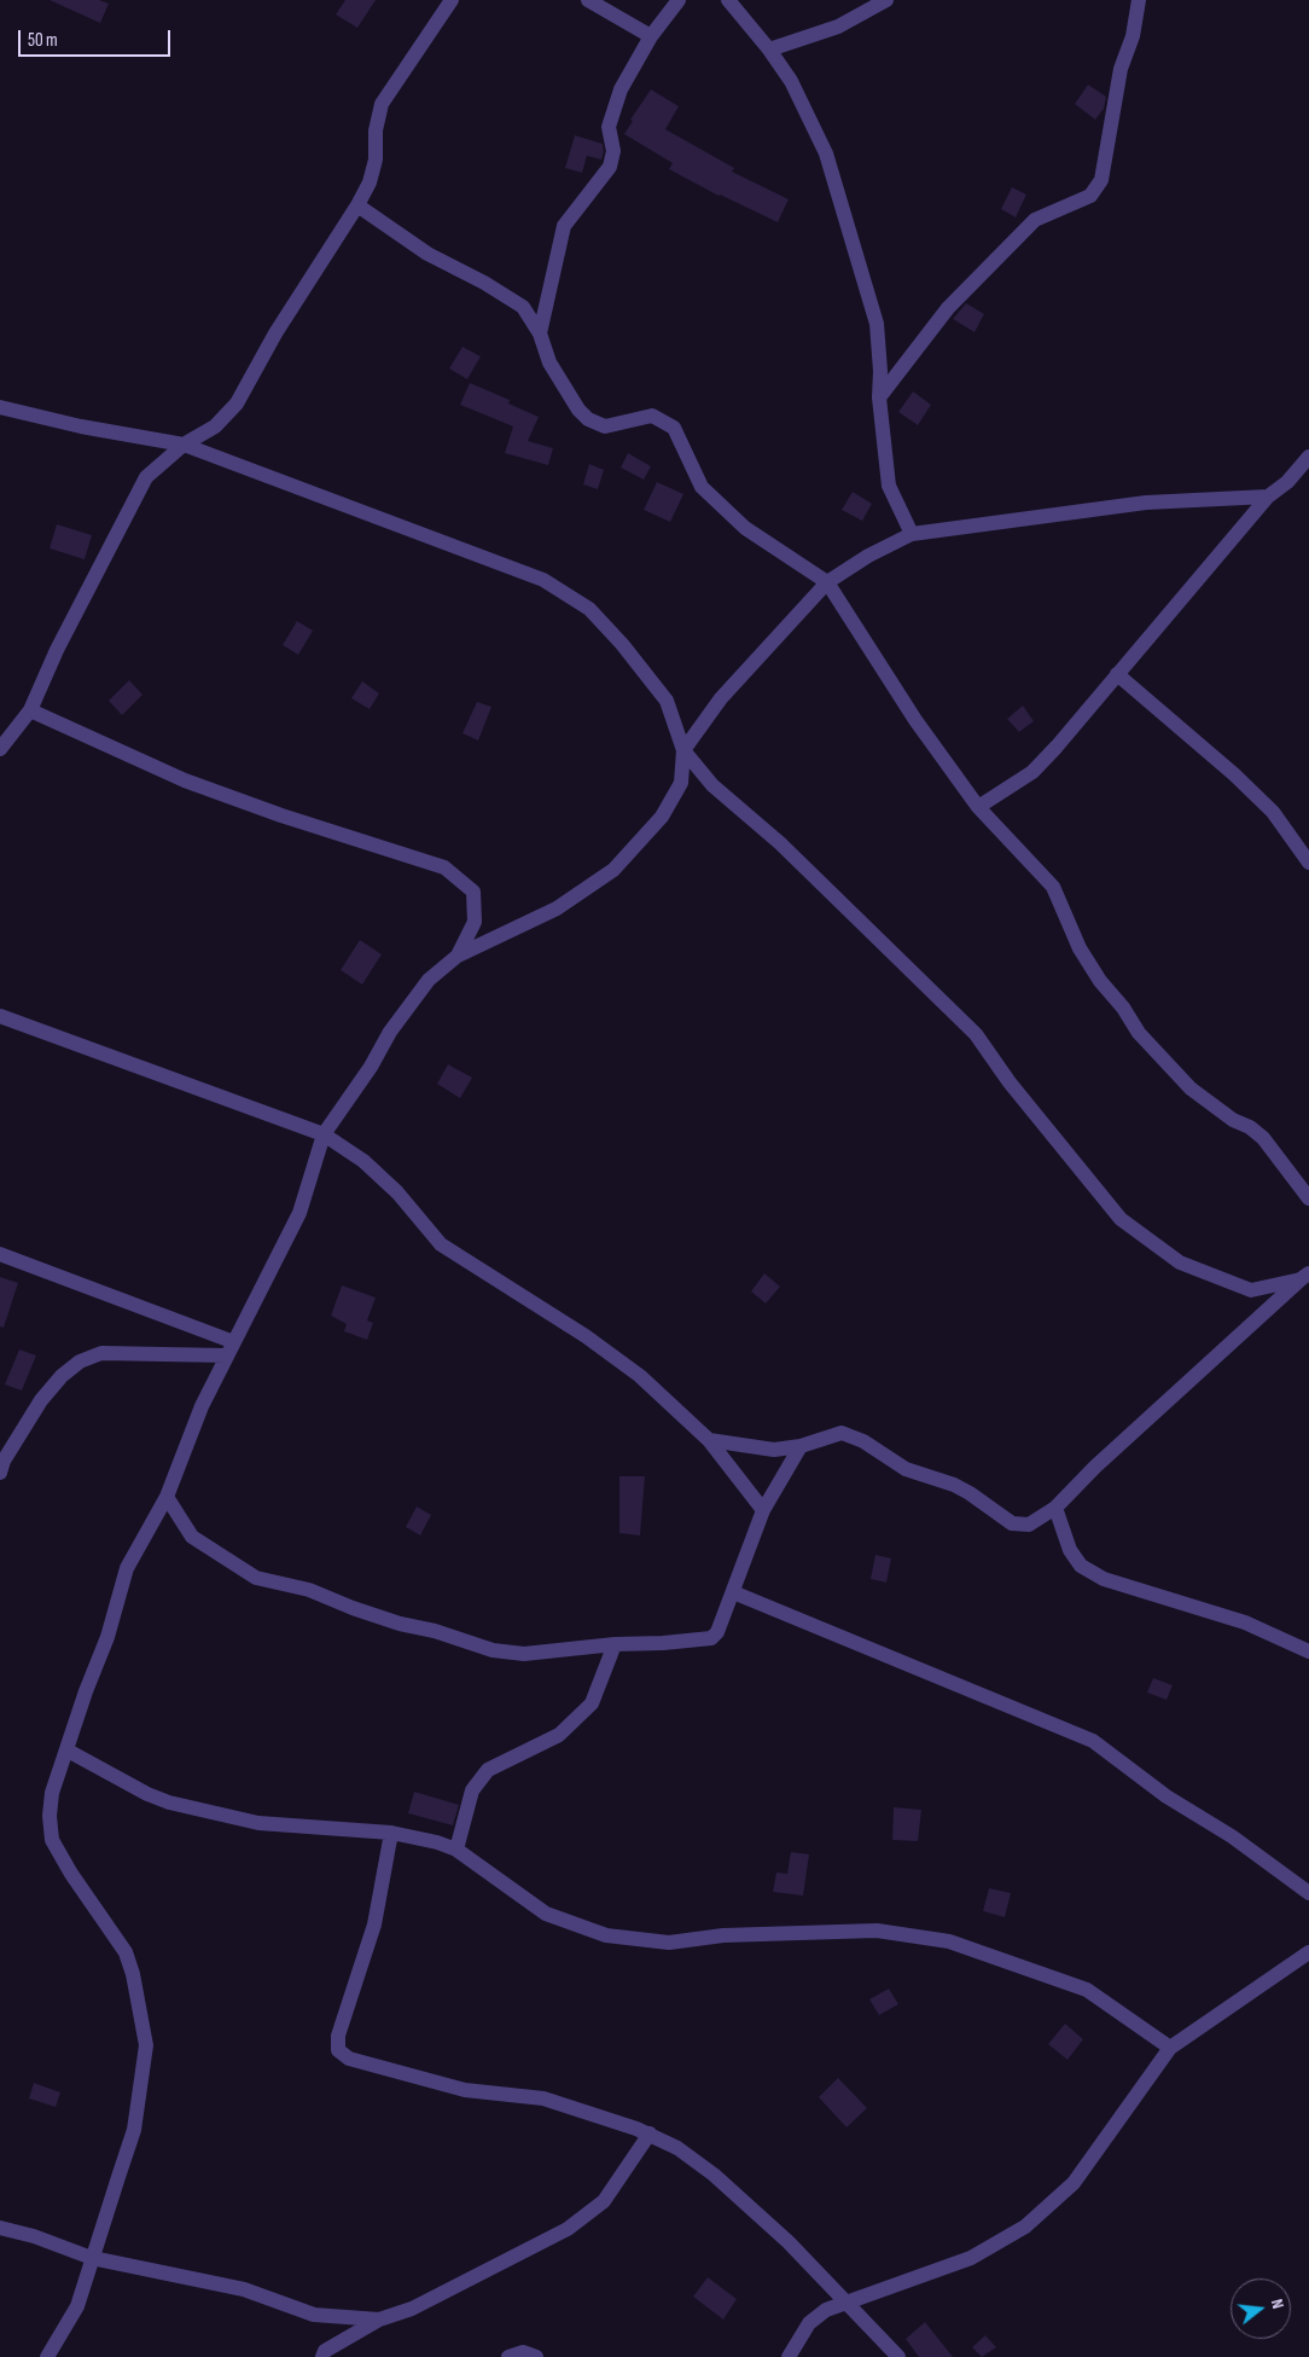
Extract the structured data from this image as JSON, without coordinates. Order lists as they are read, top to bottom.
{
  "scale_bar": "50 m",
  "north": "right"
}
